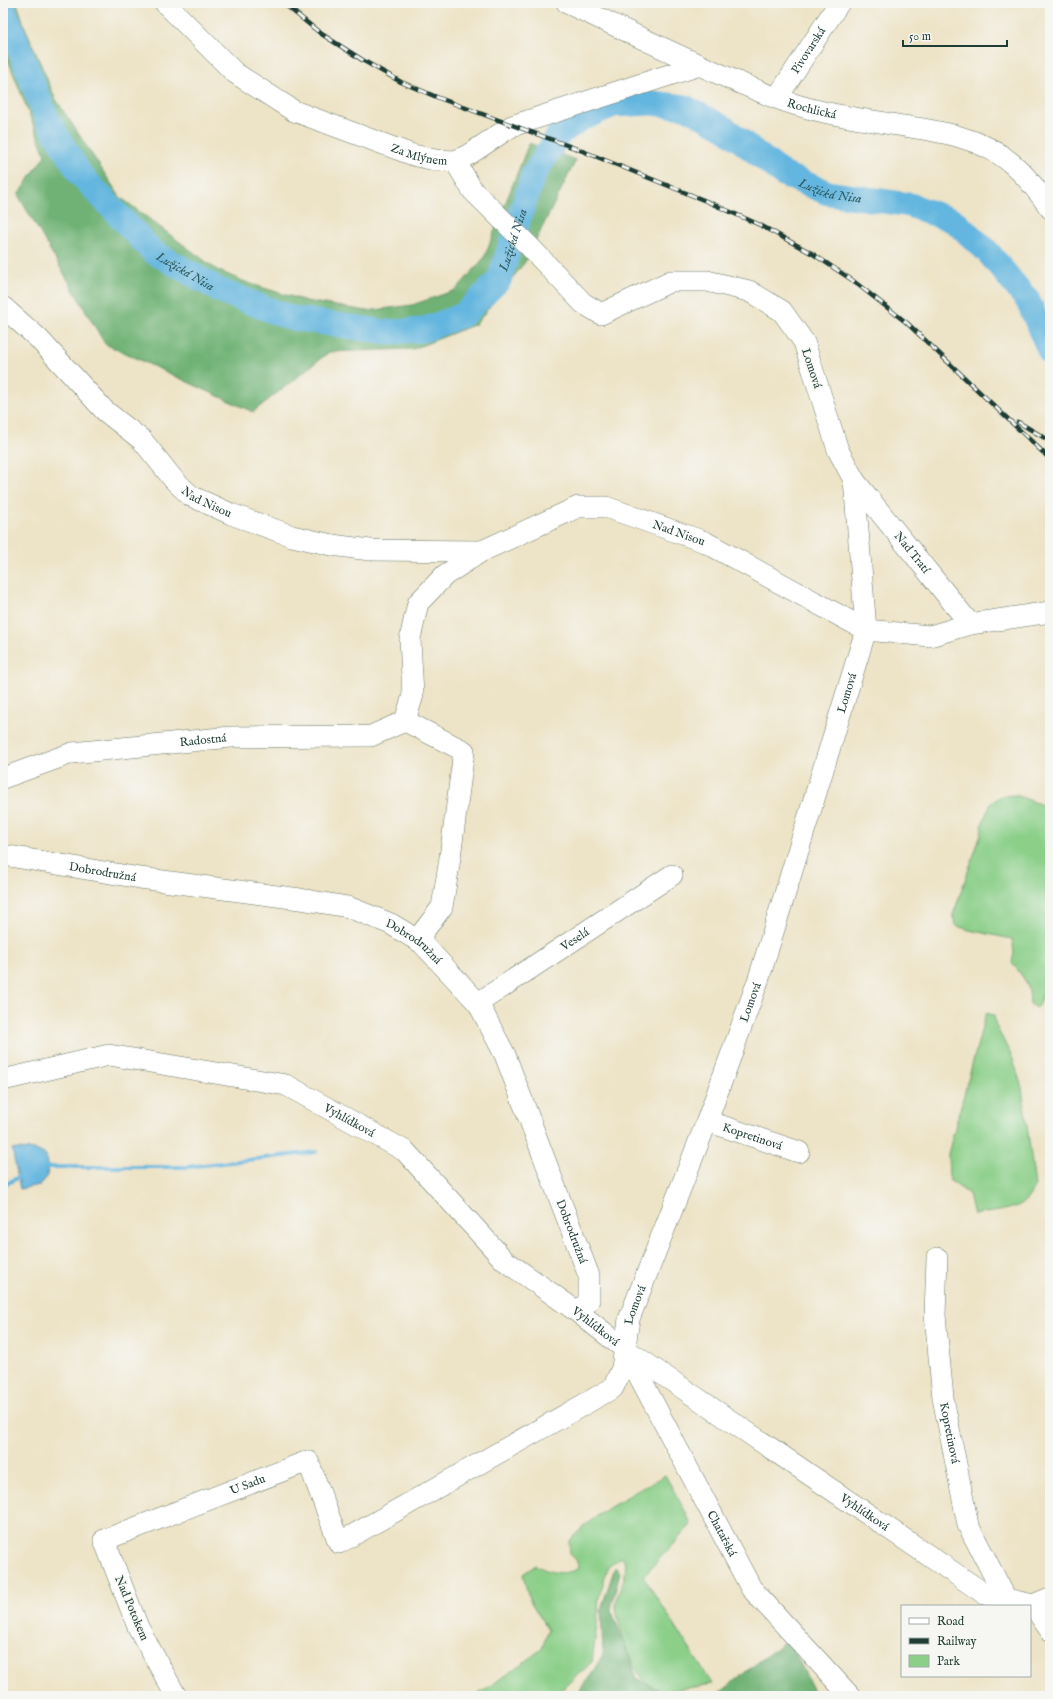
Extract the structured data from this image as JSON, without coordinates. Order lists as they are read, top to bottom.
{
  "streets": {
    "street": [
      "Pivovarská",
      "Rochlická",
      "Za Mlýnem",
      "Lomová",
      "Nad Nisou",
      "Nad Tratí",
      "Radostná",
      "Dobrodružná",
      "Veselá",
      "Vyhlídková",
      "Kopretinová",
      "U Sadu",
      "Chatařská",
      "Nad Potokem"
    ]
  },
  "crossings": [
    ["Pivovarská", "Rochlická"],
    ["Rochlická", "Za Mlýnem"],
    ["Za Mlýnem", "Lomová"],
    ["Lomová", "Nad Nisou"],
    ["Lomová", "Nad Tratí"],
    ["Lomová", "Vyhlídková"],
    ["Lomová", "Kopretinová"],
    ["Lomová", "Chatařská"],
    ["Nad Nisou", "Radostná"],
    ["Dobrodružná", "Veselá"],
    ["Dobrodružná", "Vyhlídková"],
    ["Vyhlídková", "Kopretinová"],
    ["Vyhlídková", "U Sadu"],
    ["Vyhlídková", "Chatařská"],
    ["U Sadu", "Nad Potokem"]
  ],
  "water": ["Lužická Nisa"],
  "legend": ["Road", "Railway", "Park"],
  "scale_bar": "50 m"
}
